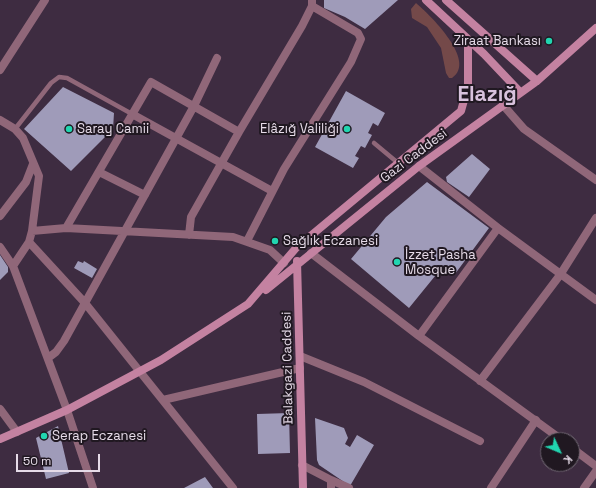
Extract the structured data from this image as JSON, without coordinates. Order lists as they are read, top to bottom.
{
  "streets": {
    "main road": ["Gazi Caddesi", "Balakgazi Caddesi"]
  },
  "crossings": [
    ["Gazi Caddesi", "Balakgazi Caddesi"]
  ],
  "districts": ["Elazığ"],
  "places": [
    "Ziraat Bankası",
    "Saray Camii",
    "Elâzığ Valiliği",
    "Sağlık Eczanesi",
    "İzzet Pasha Mosque",
    "Serap Eczanesi"
  ],
  "scale_bar": "50 m",
  "north": "bottom right"
}
